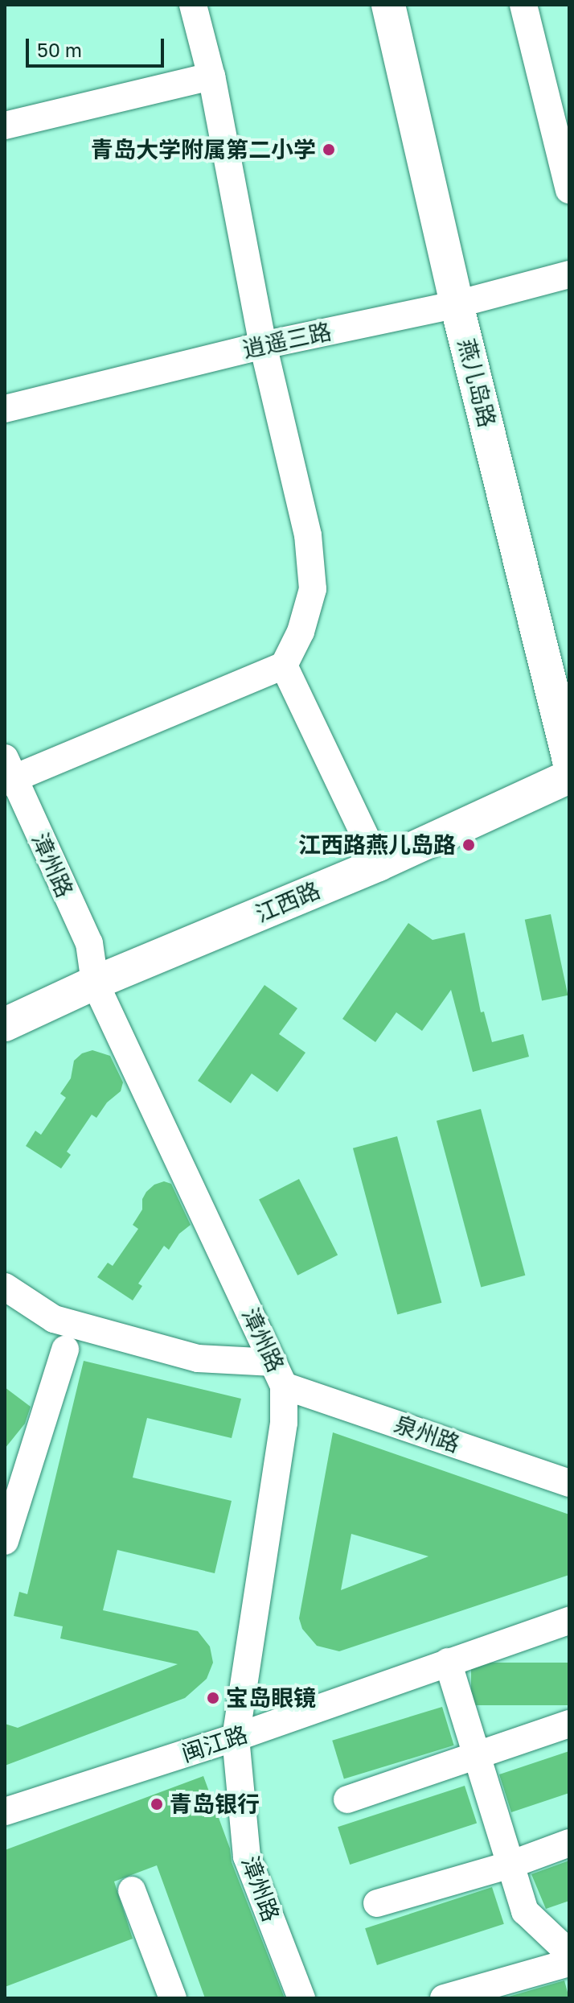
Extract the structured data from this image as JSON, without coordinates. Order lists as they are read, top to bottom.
{
  "streets": {
    "main road": ["燕儿岛路", "江西路"],
    "street": [
      "逍遥三路",
      "漳州路",
      "泉州路",
      "闽江路"
    ]
  },
  "crossings": [
    ["逍遥三路", "燕儿岛路"],
    ["漳州路", "江西路"],
    ["漳州路", "泉州路"],
    ["漳州路", "闽江路"]
  ],
  "places": [
    "青岛大学附属第二小学",
    "江西路燕儿岛路",
    "宝岛眼镜",
    "青岛银行"
  ],
  "scale_bar": "50 m"
}
